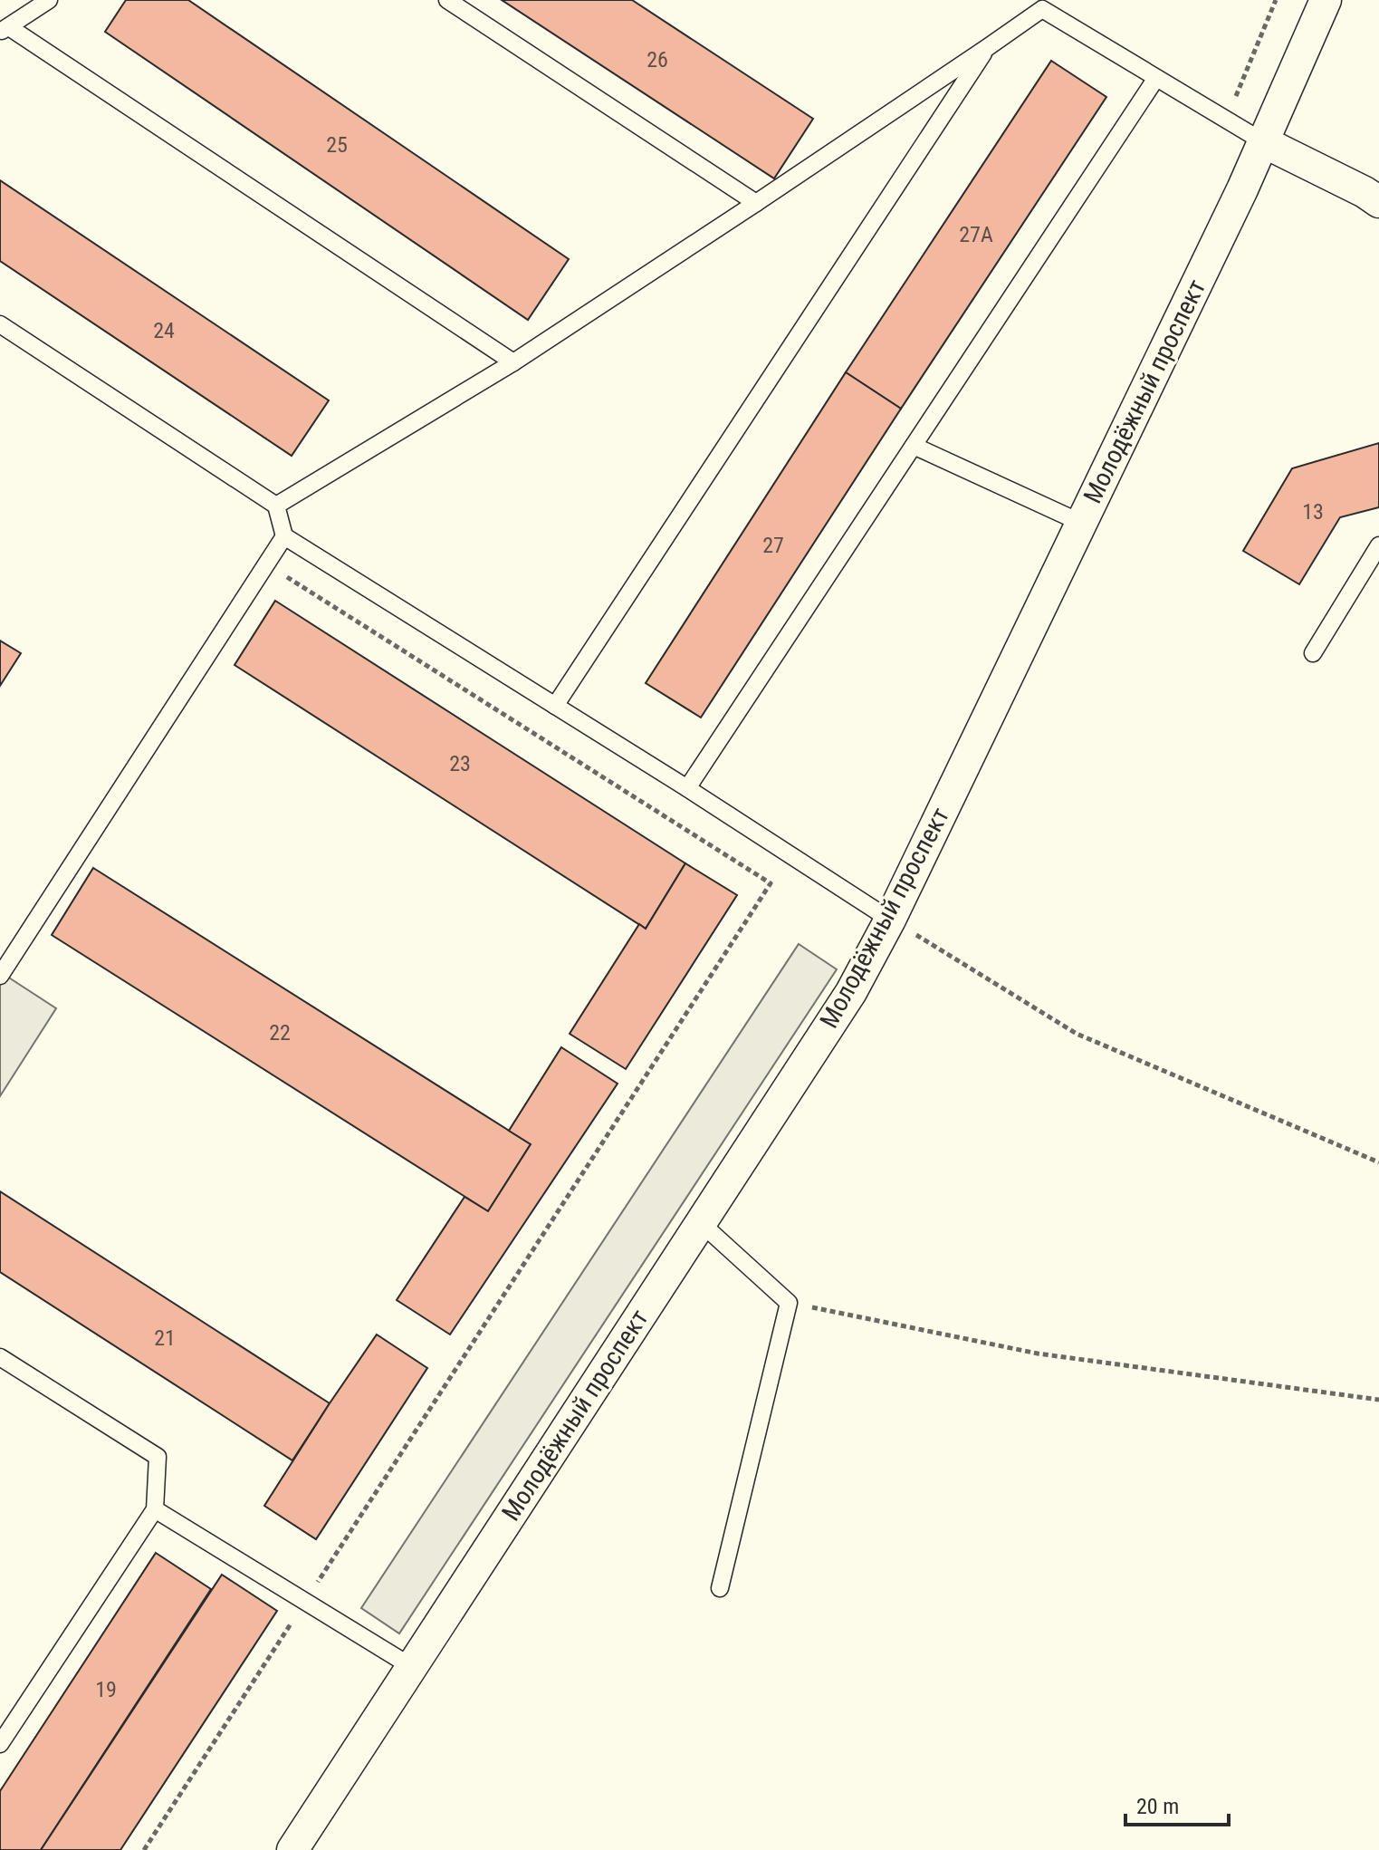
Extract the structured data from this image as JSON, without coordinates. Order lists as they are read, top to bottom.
{
  "streets": {
    "street": ["Молодёжный проспект"]
  },
  "house_numbers": [
    "26",
    "25",
    "27А",
    "24",
    "13",
    "27",
    "23",
    "22",
    "21",
    "19"
  ],
  "scale_bar": "20 m"
}
